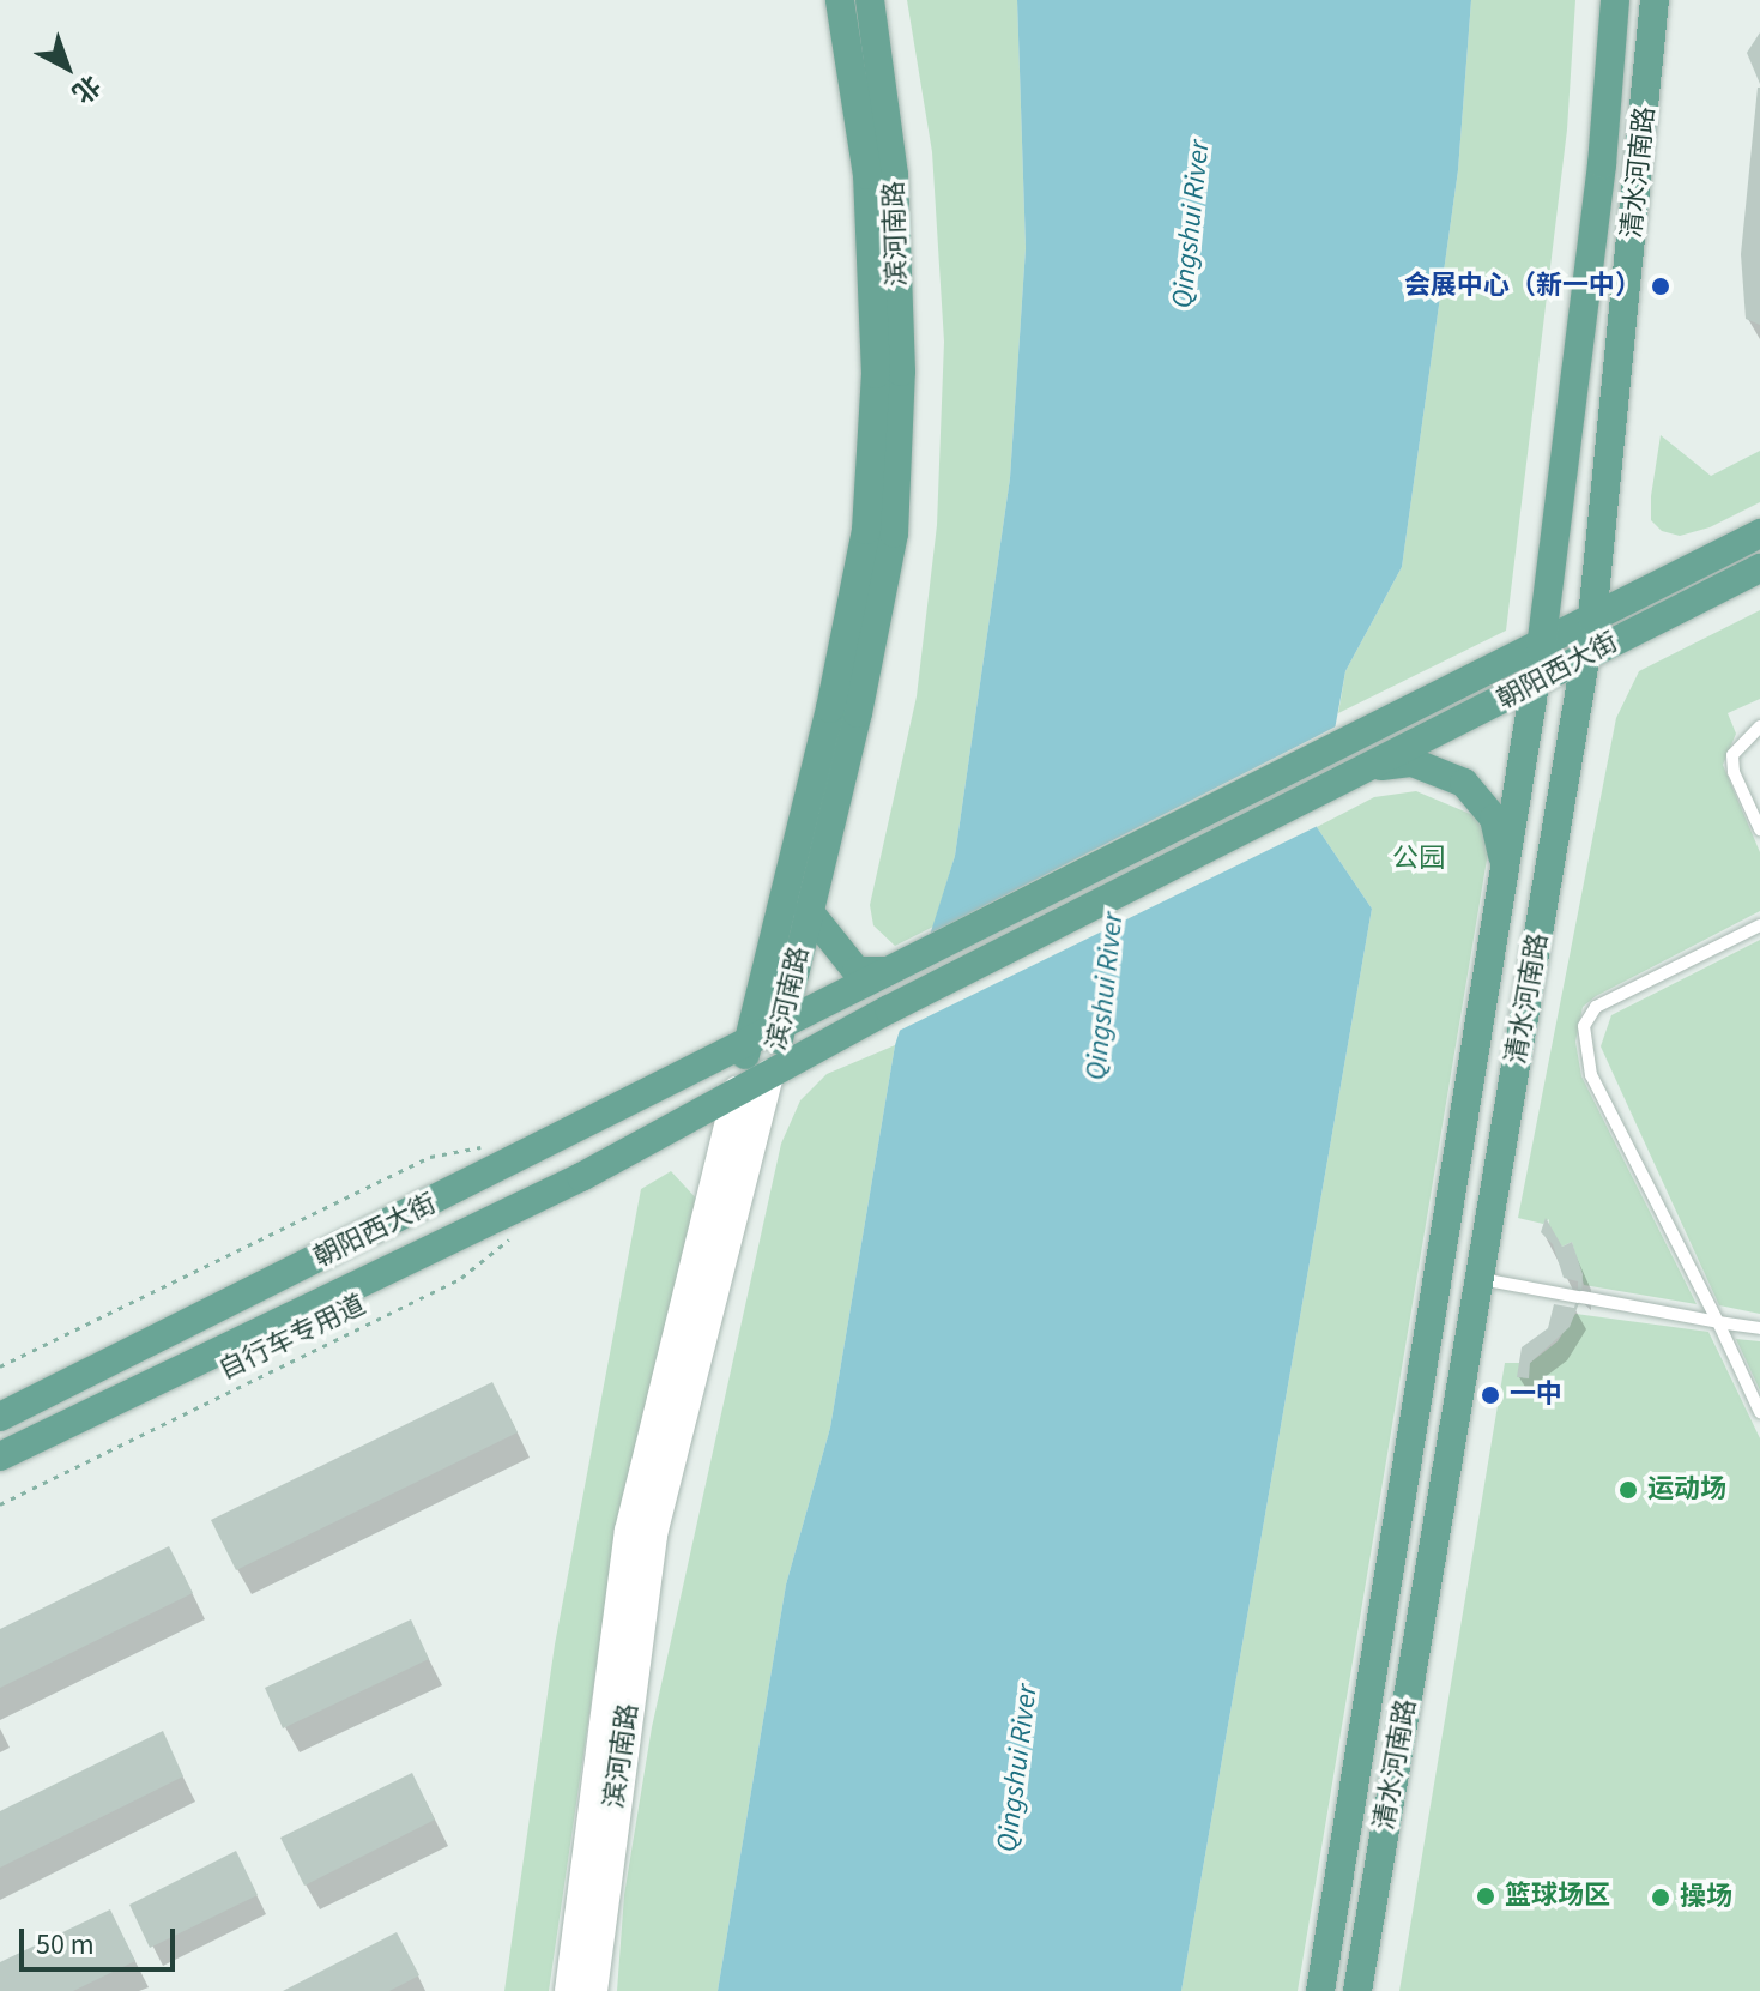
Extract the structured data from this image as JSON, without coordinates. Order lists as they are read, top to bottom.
{
  "streets": {
    "main road": ["清水河南路", "滨河南路", "朝阳西大街"],
    "path": ["自行车专用道"]
  },
  "crossings": [
    ["清水河南路", "朝阳西大街"],
    ["滨河南路", "朝阳西大街"]
  ],
  "water": ["Qingshui River"],
  "parks": ["公园"],
  "places": [
    "会展中心（新一中）",
    "一中",
    "运动场",
    "篮球场区",
    "操场"
  ],
  "scale_bar": "50 m",
  "north": "bottom right"
}
